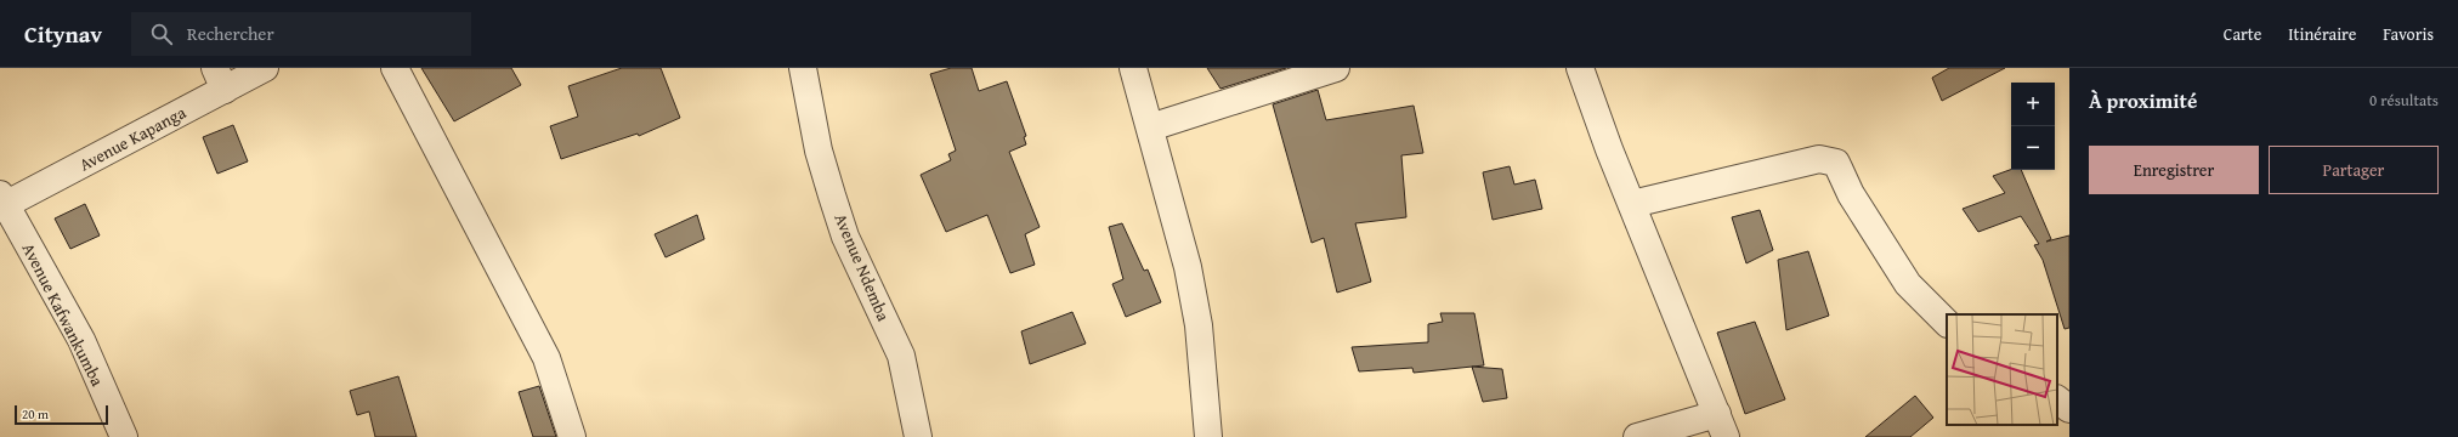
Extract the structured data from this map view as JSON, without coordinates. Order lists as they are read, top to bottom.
{
  "streets": {
    "street": ["Avenue Kapanga", "Avenue Ndemba", "Avenue Kafwankumba"]
  },
  "crossings": [
    ["Avenue Kapanga", "Avenue Kafwankumba"]
  ],
  "scale_bar": "20 m",
  "page": {
    "header": "Citynav",
    "search": "Rechercher",
    "nav": ["Carte", "Itinéraire", "Favoris"],
    "heading": ["À proximité", "0 résultats"],
    "map_buttons": ["+", "−"],
    "buttons": ["Enregistrer", "Partager"],
    "scale": "20 m"
  }
}
